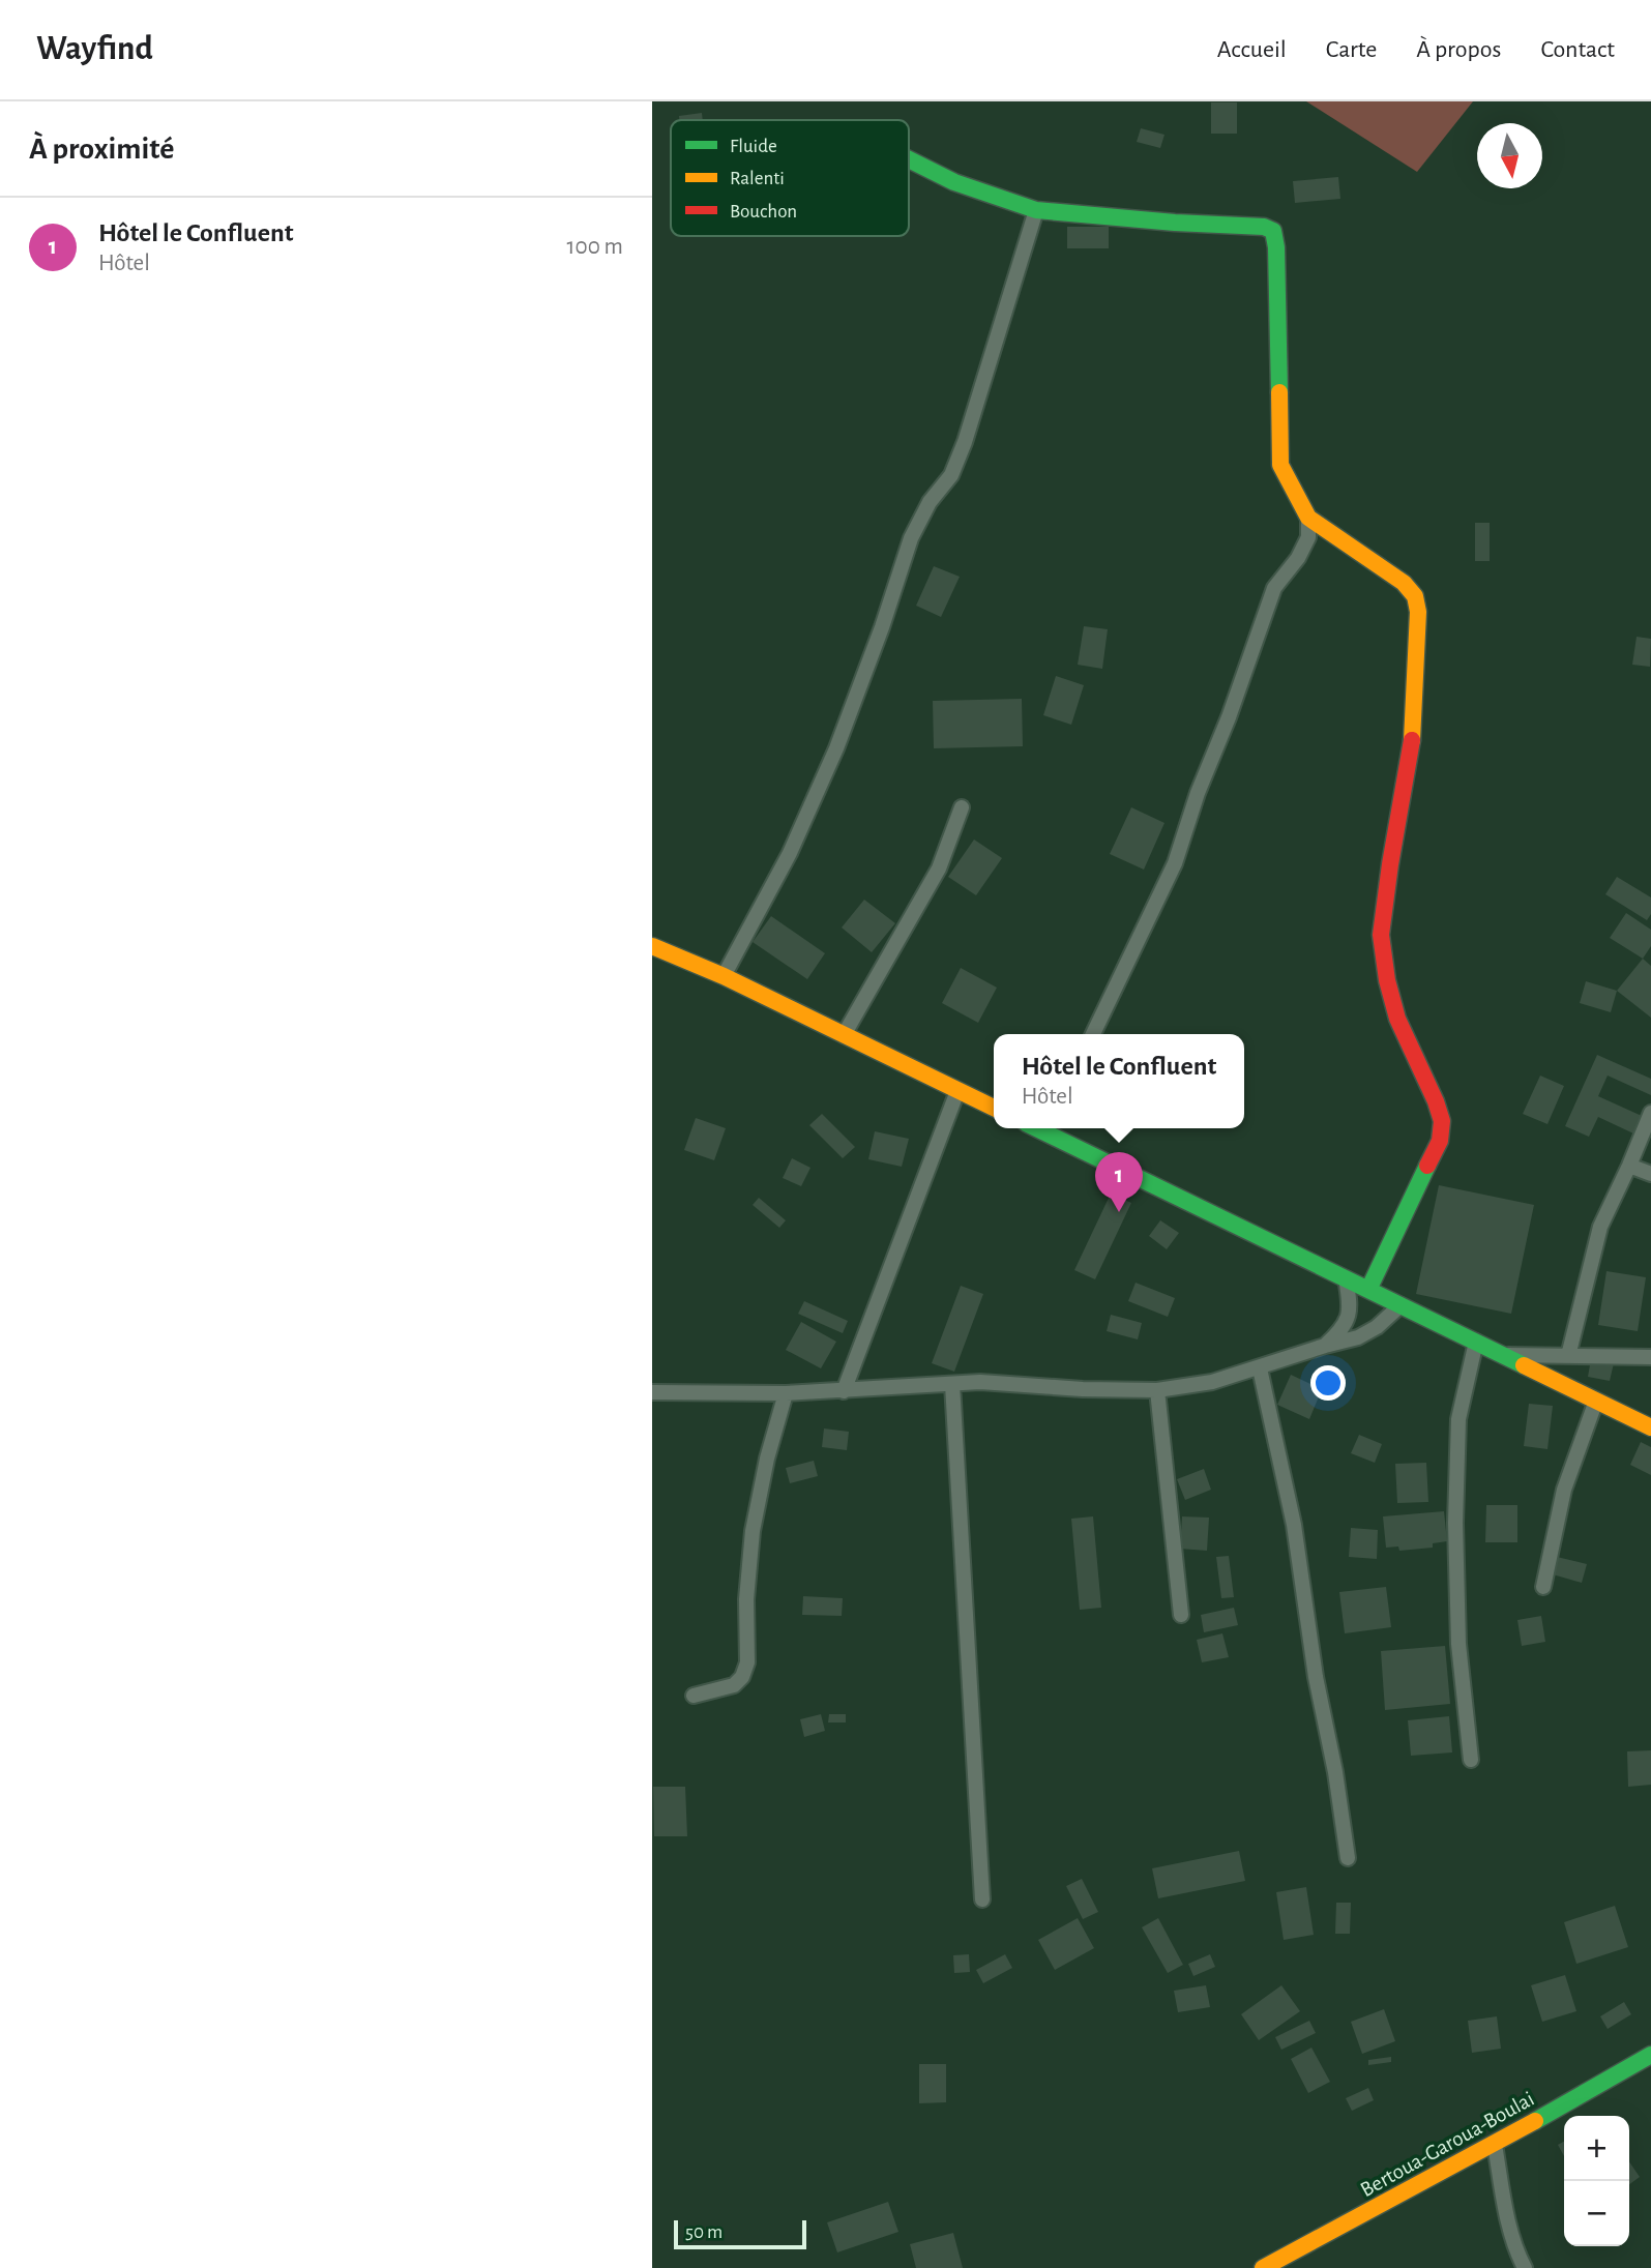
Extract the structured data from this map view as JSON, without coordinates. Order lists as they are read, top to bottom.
{
  "streets": {
    "main road": ["Bertoua-Garoua-Boulai"]
  },
  "legend": ["Fluide", "Ralenti", "Bouchon"],
  "scale_bar": "50 m",
  "north": "bottom",
  "page": {
    "header": "Wayfind",
    "nav": [
      "Accueil",
      "Carte",
      "À propos",
      "Contact"
    ],
    "heading": "À proximité",
    "list": [
      {
        "mark": "1",
        "name": "Hôtel le Confluent",
        "note": "Hôtel",
        "value": "100 m"
      }
    ],
    "popup": ["Hôtel le Confluent", "Hôtel"],
    "pins": "1",
    "map_buttons": ["+", "−"],
    "scale": "50 m"
  }
}
